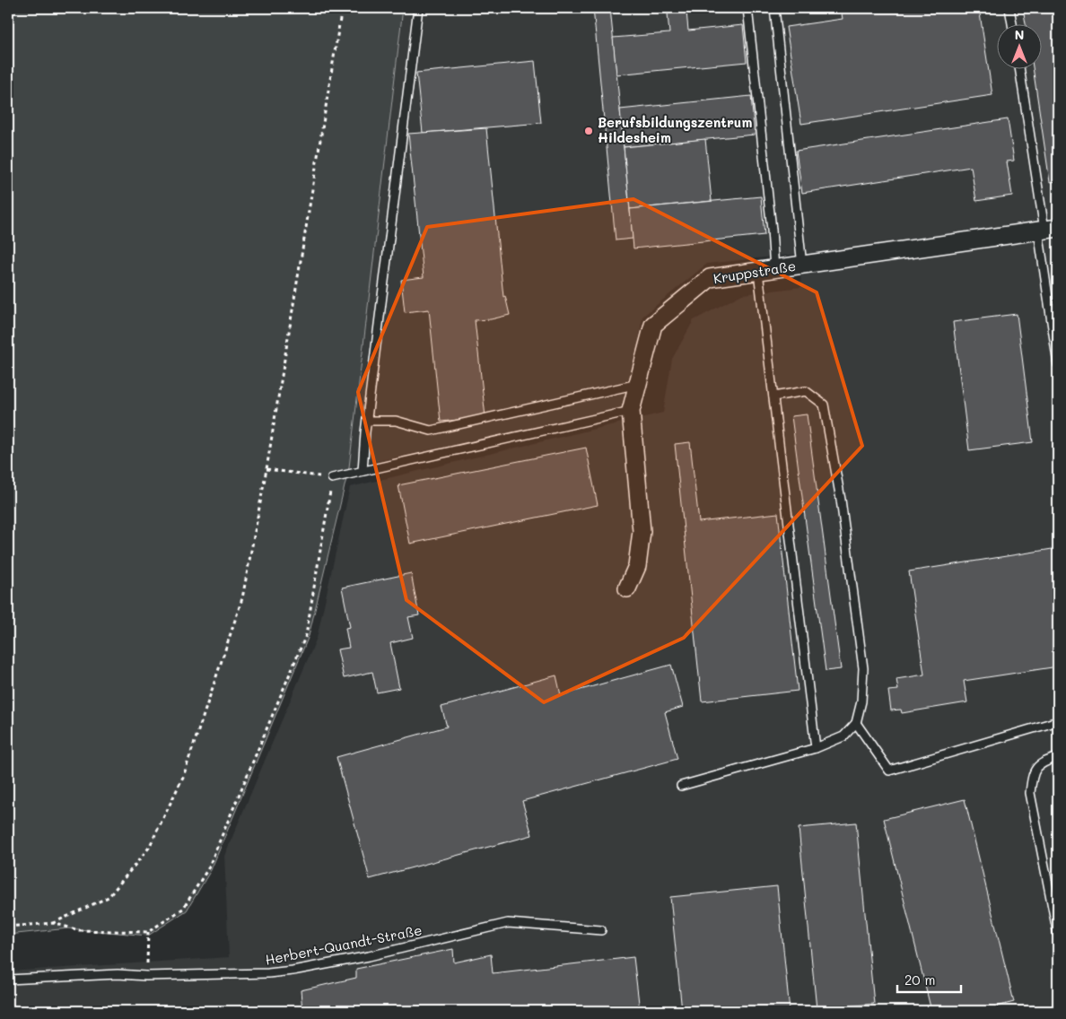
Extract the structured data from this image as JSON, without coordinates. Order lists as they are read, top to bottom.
{
  "streets": {
    "street": ["Kruppstraße"],
    "lane": ["Herbert-Quandt-Straße"]
  },
  "places": ["Berufsbildungszentrum Hildesheim"],
  "scale_bar": "20 m",
  "north": "top"
}
